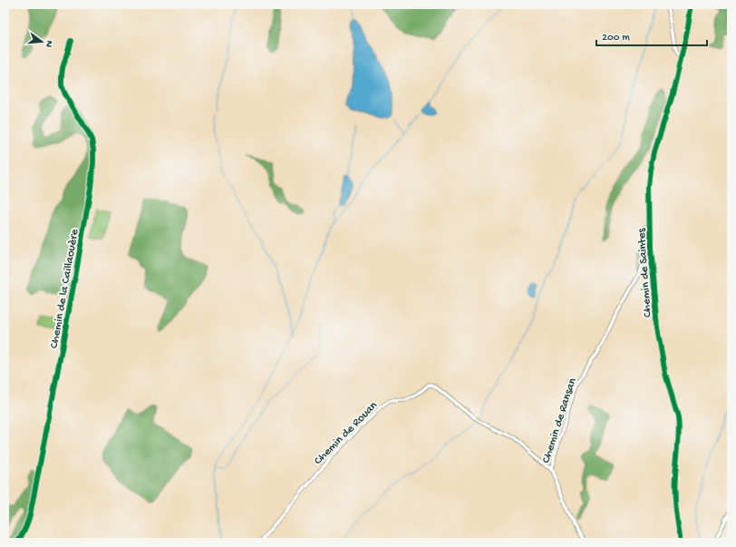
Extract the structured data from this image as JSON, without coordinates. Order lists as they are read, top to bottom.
{
  "streets": {
    "street": [
      "Chemin de Saintes",
      "Chemin de la Caillaouère",
      "Chemin de Ransan",
      "Chemin de Rouan"
    ]
  },
  "crossings": [
    ["Chemin de Saintes", "Chemin de Ransan"],
    ["Chemin de Ransan", "Chemin de Rouan"]
  ],
  "scale_bar": "200 m",
  "north": "right"
}
